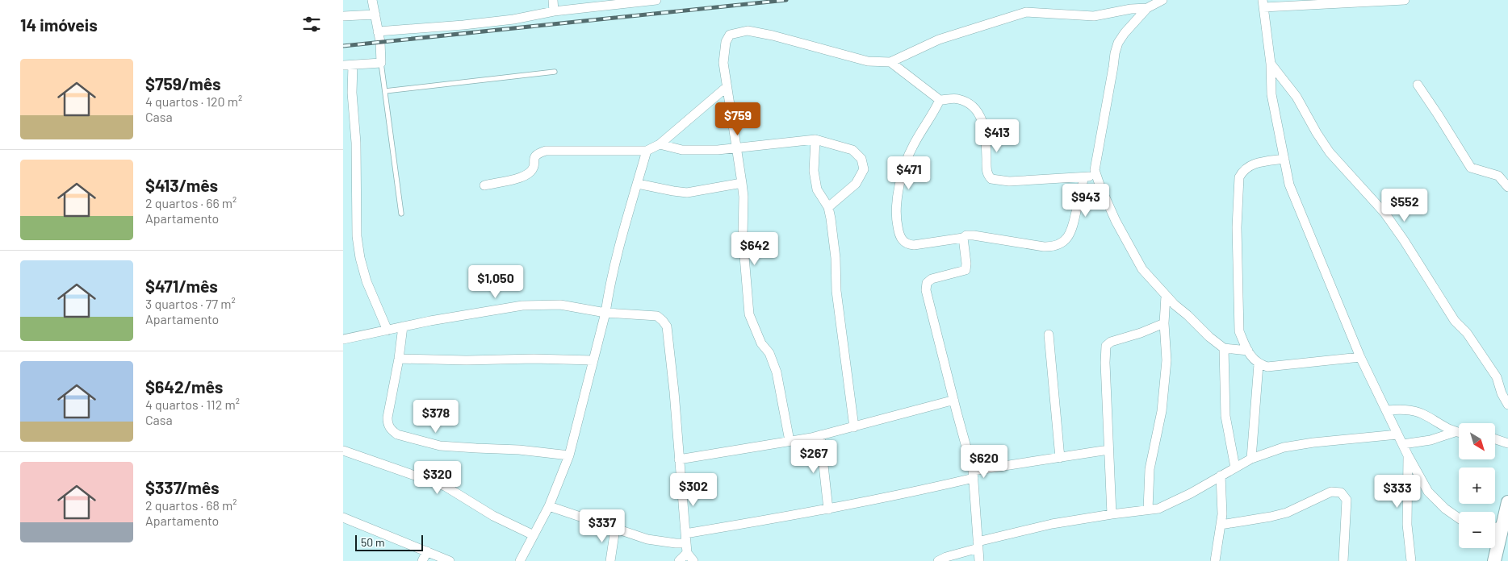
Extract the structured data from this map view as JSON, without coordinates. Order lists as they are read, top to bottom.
{
  "scale_bar": "50 m",
  "north": "bottom right",
  "page": {
    "heading": "14 imóveis",
    "list": [
      {
        "name": "$759/mês",
        "note": "4 quartos · 120 m² · Casa"
      },
      {
        "name": "$413/mês",
        "note": "2 quartos · 66 m² · Apartamento"
      },
      {
        "name": "$471/mês",
        "note": "3 quartos · 77 m² · Apartamento"
      },
      {
        "name": "$642/mês",
        "note": "4 quartos · 112 m² · Casa"
      },
      {
        "name": "$337/mês",
        "note": "2 quartos · 68 m² · Apartamento"
      }
    ],
    "price": [
      "$759",
      "$413",
      "$471",
      "$943",
      "$552",
      "$642",
      "$1,050",
      "$378",
      "$267",
      "$620",
      "$320",
      "$302",
      "$333",
      "$337"
    ],
    "map_buttons": ["+", "−"],
    "scale": "50 m"
  }
}
